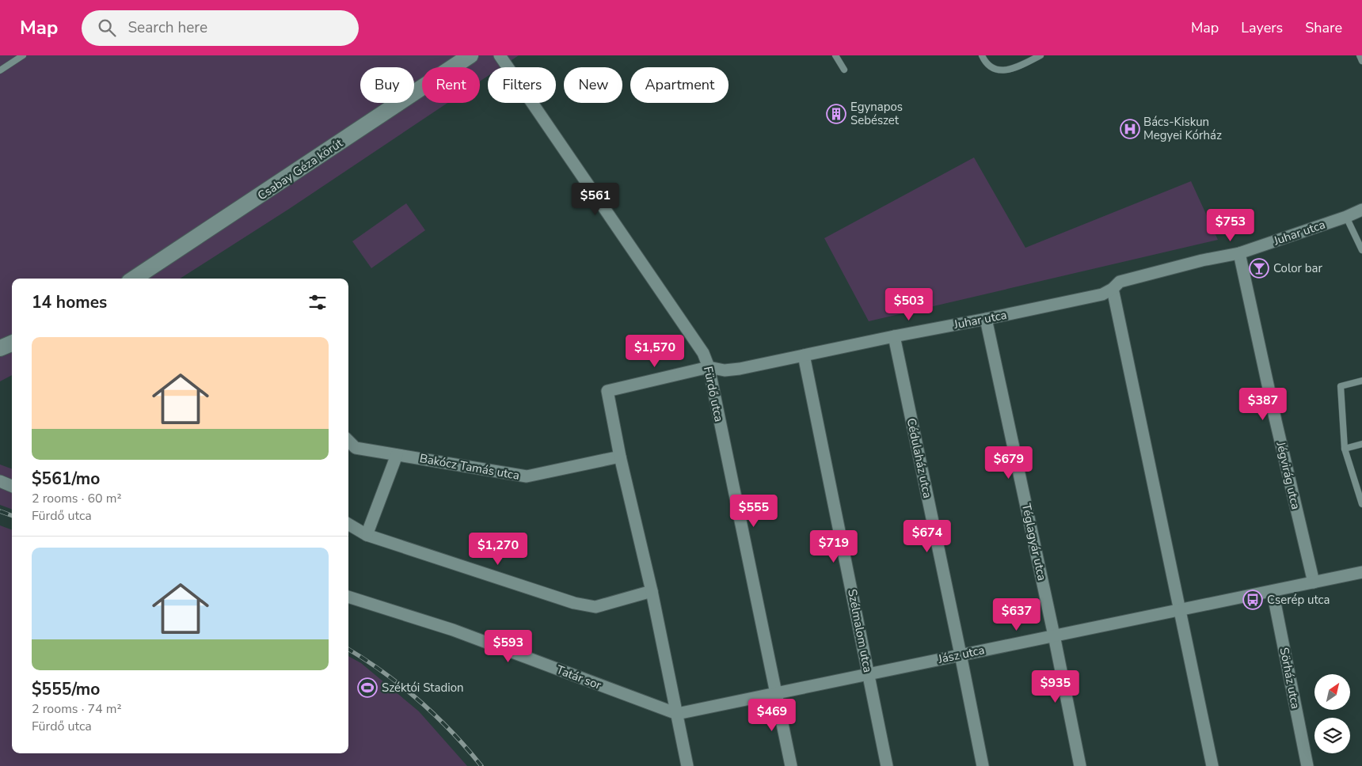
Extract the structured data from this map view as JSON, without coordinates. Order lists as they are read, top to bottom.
{
  "streets": {
    "street": [
      "Csabay Géza körút",
      "Juhar utca",
      "Fürdő utca",
      "Cédulaház utca",
      "Bakócz Tamás utca",
      "Jégvirág utca",
      "Téglagyár utca",
      "Szélmalom utca",
      "Jász utca",
      "Tatár sor",
      "Sörház utca"
    ]
  },
  "crossings": [
    ["Juhar utca", "Fürdő utca"],
    ["Juhar utca", "Cédulaház utca"],
    ["Juhar utca", "Bakócz Tamás utca"],
    ["Juhar utca", "Jégvirág utca"],
    ["Juhar utca", "Téglagyár utca"],
    ["Juhar utca", "Szélmalom utca"],
    ["Fürdő utca", "Jász utca"],
    ["Cédulaház utca", "Jász utca"],
    ["Jégvirág utca", "Jász utca"],
    ["Téglagyár utca", "Jász utca"],
    ["Szélmalom utca", "Jász utca"],
    ["Jász utca", "Tatár sor"],
    ["Jász utca", "Sörház utca"]
  ],
  "places": {
    "building": ["Egynapos Sebészet"],
    "hospital": ["Bács-Kiskun Megyei Kórház"],
    "bar": ["Color bar"],
    "bus stop": ["Cserép utca"],
    "sports": ["Széktói Stadion"]
  },
  "north": "top right",
  "page": {
    "header": "Map",
    "search": "Search here",
    "nav": ["Map", "Layers", "Share"],
    "chip": [
      "Buy",
      "Rent",
      "Filters",
      "New",
      "Apartment"
    ],
    "price": [
      "$561",
      "$753",
      "$503",
      "$1,570",
      "$387",
      "$679",
      "$555",
      "$674",
      "$719",
      "$1,270",
      "$637",
      "$593",
      "$935",
      "$469"
    ],
    "heading": "14 homes",
    "list": [
      {
        "name": "$561/mo",
        "note": "2 rooms · 60 m² · Fürdő utca"
      },
      {
        "name": "$555/mo",
        "note": "2 rooms · 74 m² · Fürdő utca"
      }
    ]
  }
}
